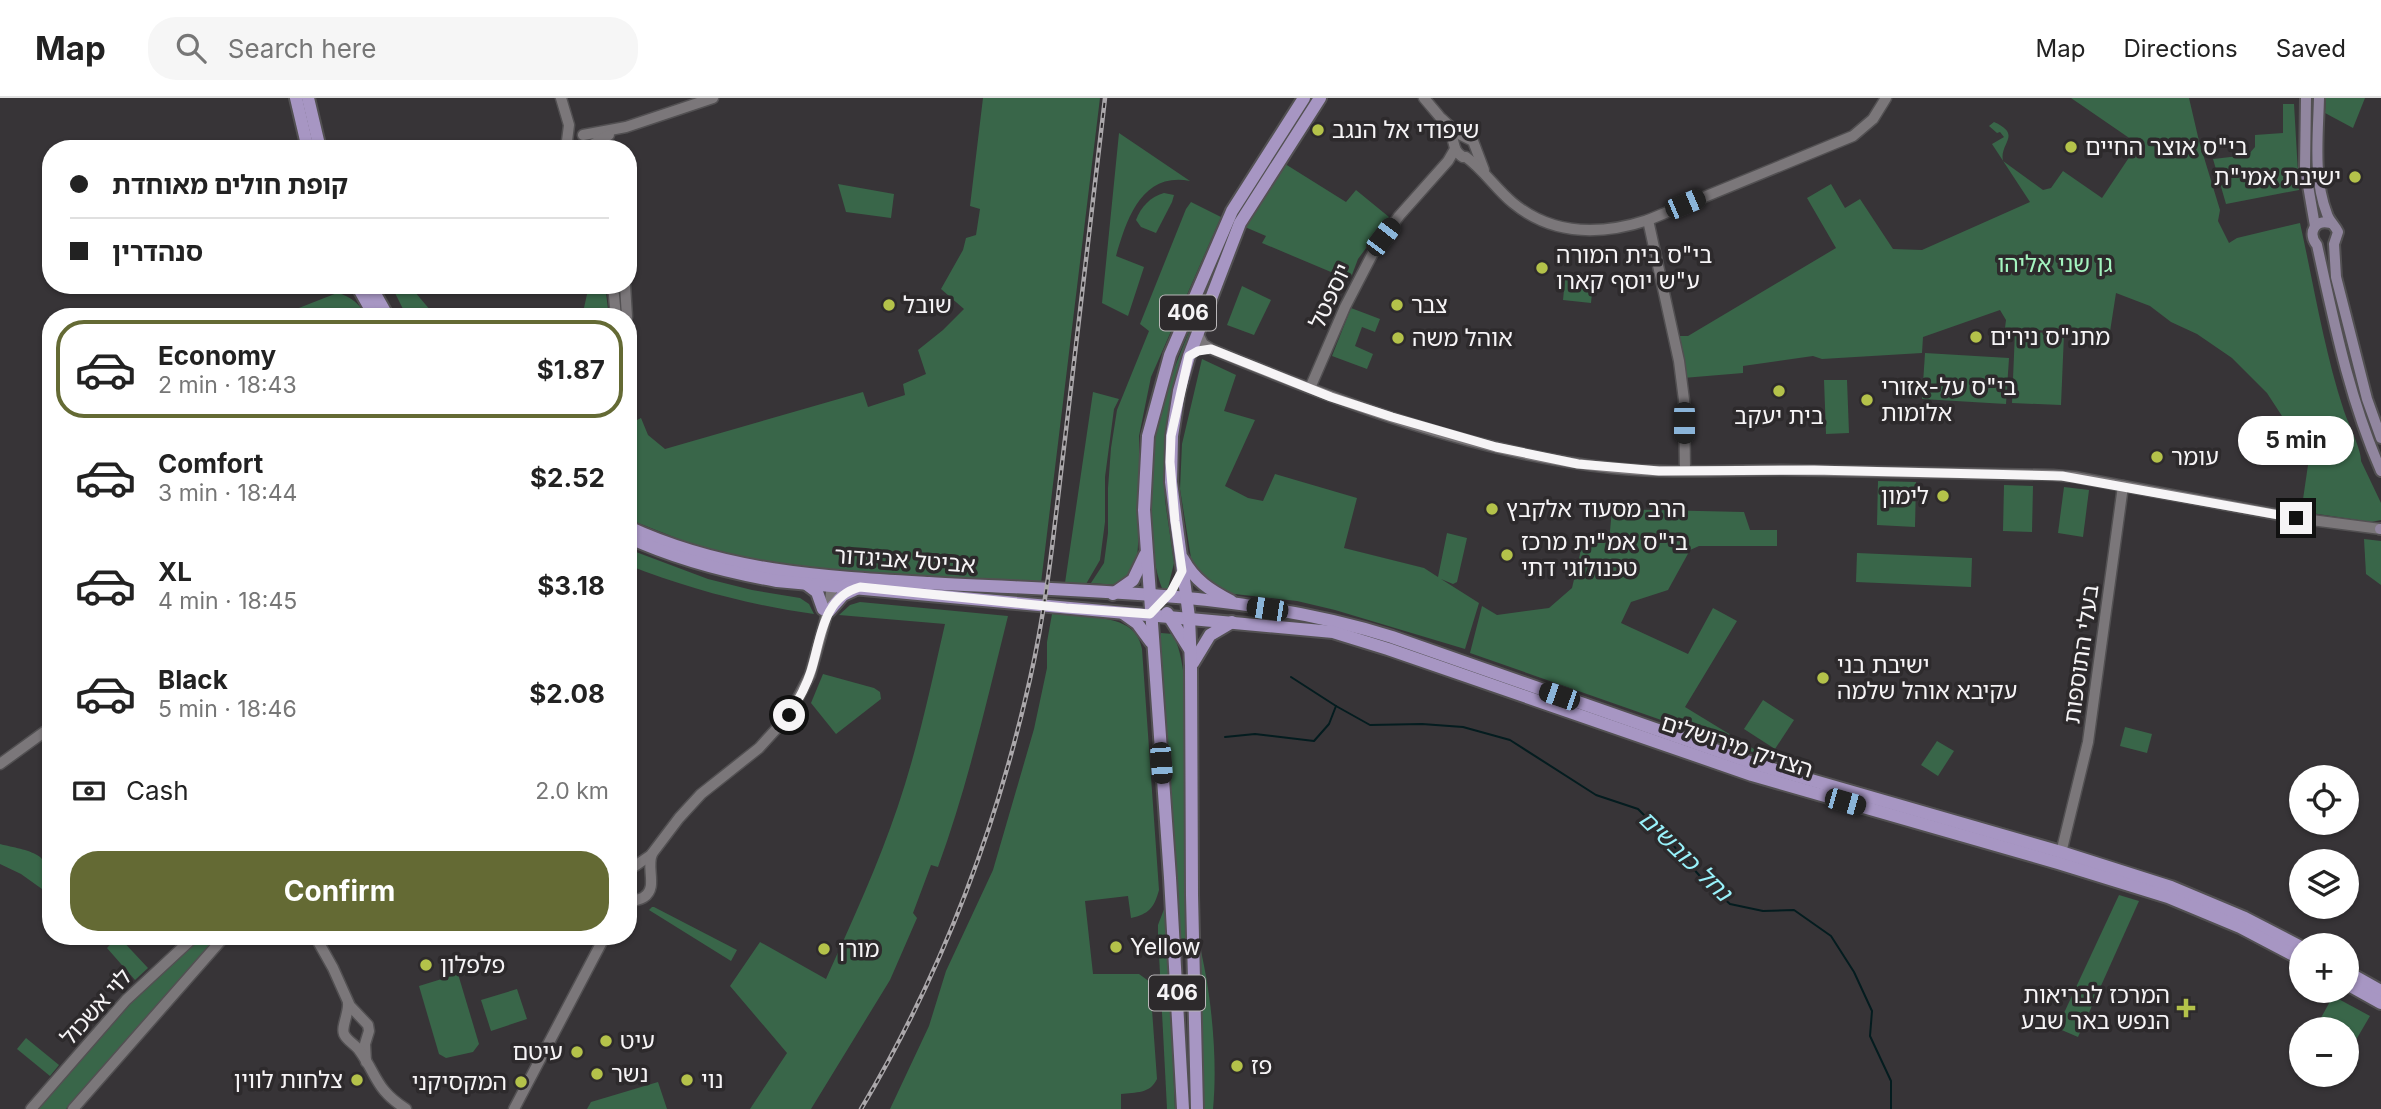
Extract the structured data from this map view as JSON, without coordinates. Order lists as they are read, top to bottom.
{
  "streets": {
    "main road": ["406", "אביטל אביגדור", "הצדיק מירושלים"],
    "street": ["יוספטל", "בעלי התוספות", "לוי אשכול"]
  },
  "crossings": [
    ["406", "אביטל אביגדור"],
    ["406", "הצדיק מירושלים"],
    ["אביטל אביגדור", "הצדיק מירושלים"],
    ["בעלי התוספות", "הצדיק מירושלים"]
  ],
  "water": ["נחל כובשים"],
  "parks": ["גן שני אליהו"],
  "places": {
    "other": [
      "שיפודי אל הנגב",
      "בי\"ס אוצר החיים",
      "ישיבת אמי\"ת",
      "בי\"ס בית המורה ע\"ש יוסף קארו",
      "שובל",
      "צבר",
      "מתנ\"ס נירים",
      "אוהל משה",
      "בית יעקב",
      "בי\"ס על-אזורי אלומות",
      "עומר",
      "לימון",
      "הרב מסעוד אלקבץ",
      "בי\"ס אמ\"ית מרכז טכנולוגי דתי",
      "ישיבת בני עקיבא אוהל שלמה",
      "Yellow",
      "מורן",
      "פלפלון",
      "עיט",
      "עיטם",
      "פז",
      "נשר",
      "צלחות לווין",
      "נוי",
      "המקסיקני"
    ],
    "health": ["המרכז לבריאות הנפש באר שבע"]
  },
  "page": {
    "header": "Map",
    "search": "Search here",
    "nav": ["Map", "Directions", "Saved"],
    "banner": ["קופת חולים מאוחדת", "סנהדרין"],
    "list": [
      {
        "name": "Economy",
        "note": "2 min · 18:43",
        "value": "$1.87"
      },
      {
        "name": "Comfort",
        "note": "3 min · 18:44",
        "value": "$2.52"
      },
      {
        "name": "XL",
        "note": "4 min · 18:45",
        "value": "$3.18"
      },
      {
        "name": "Black",
        "note": "5 min · 18:46",
        "value": "$2.08"
      }
    ],
    "bubble": "5 min",
    "pay": ["Cash", "2.0 km"],
    "map_buttons": ["+", "−"],
    "buttons": "Confirm"
  }
}
